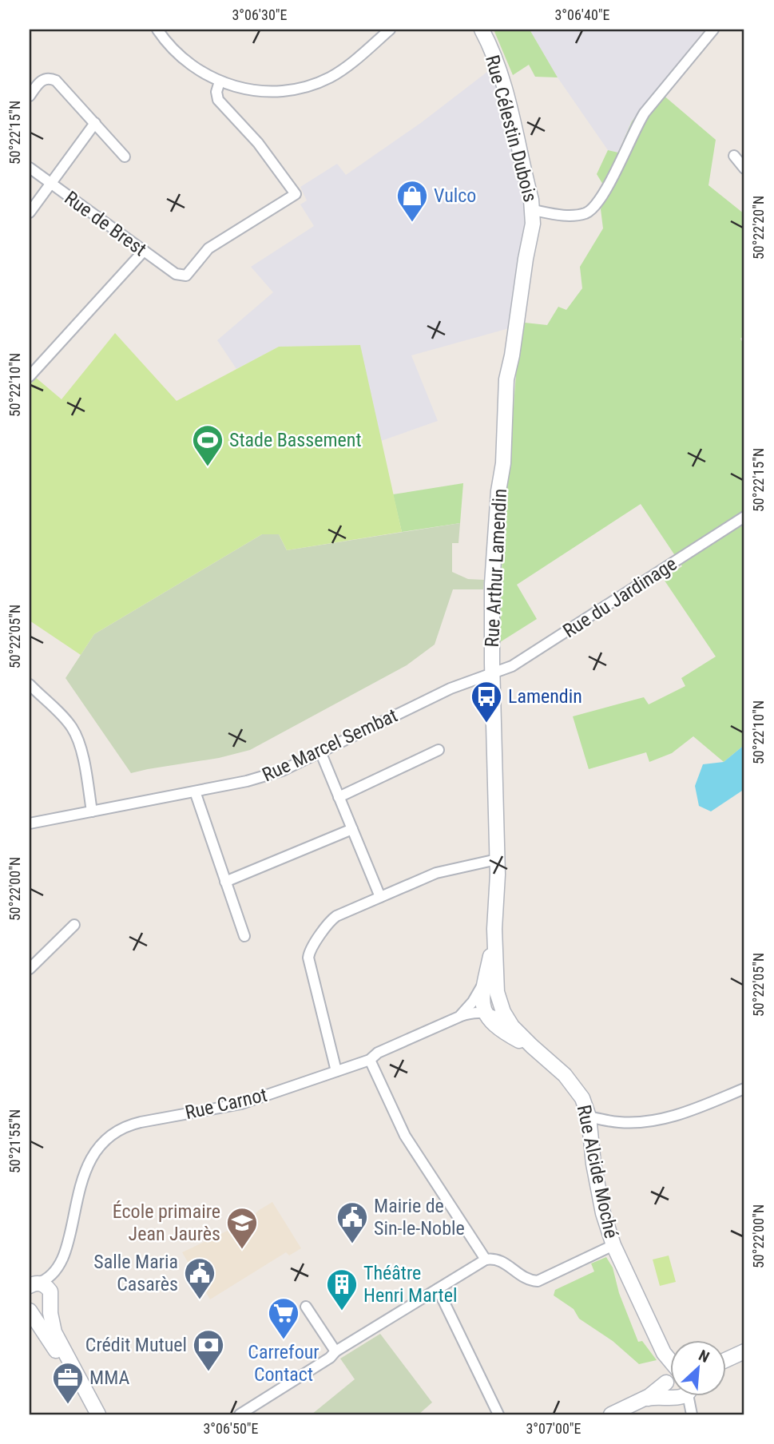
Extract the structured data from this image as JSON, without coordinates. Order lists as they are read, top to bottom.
{
  "streets": {
    "street": [
      "Rue Célestin Dubois",
      "Rue de Brest",
      "Rue Arthur Lamendin",
      "Rue du Jardinage",
      "Rue Marcel Sembat",
      "Rue Carnot",
      "Rue Alcide Moché"
    ]
  },
  "crossings": [
    ["Rue Célestin Dubois", "Rue Arthur Lamendin"],
    ["Rue Arthur Lamendin", "Rue du Jardinage"],
    ["Rue Arthur Lamendin", "Rue Marcel Sembat"],
    ["Rue du Jardinage", "Rue Marcel Sembat"]
  ],
  "places": {
    "shop": ["Vulco"],
    "sports": ["Stade Bassement"],
    "bus stop": ["Lamendin"],
    "public building": ["Mairie de Sin-le-Noble", "Salle Maria Casarès"],
    "school or university": ["École primaire Jean Jaurès"],
    "building": ["Théâtre Henri Martel"],
    "supermarket": ["Carrefour Contact"],
    "bank": ["Crédit Mutuel"],
    "office": ["MMA"]
  },
  "north": "top right",
  "coordinates": [
    "3°06'30\"E",
    "3°06'40\"E",
    "50°22'15\"N",
    "50°22'20\"N",
    "50°22'10\"N",
    "50°22'05\"N",
    "50°22'00\"N",
    "50°21'55\"N",
    "3°06'50\"E",
    "3°07'00\"E"
  ]
}
